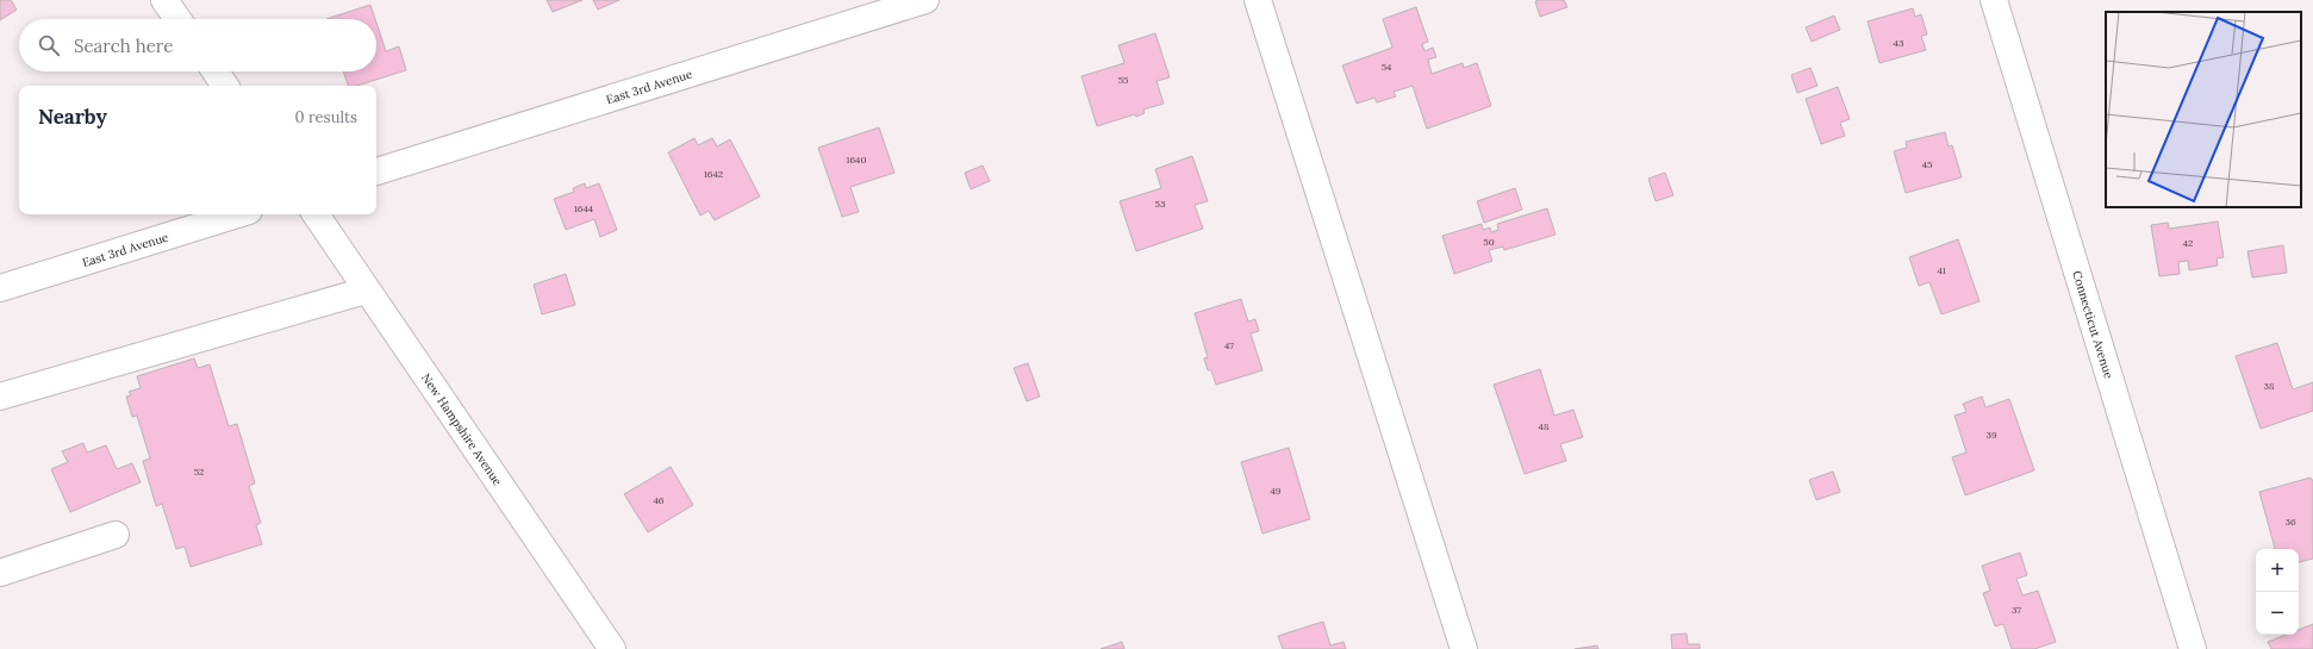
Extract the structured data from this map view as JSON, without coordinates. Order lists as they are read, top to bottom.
{
  "streets": {
    "street": ["East 3rd Avenue", "Connecticut Avenue", "New Hampshire Avenue"]
  },
  "house_numbers": [
    "43",
    "54",
    "55",
    "1640",
    "45",
    "1642",
    "53",
    "1644",
    "50",
    "42",
    "41",
    "47",
    "38",
    "48",
    "39",
    "52",
    "49",
    "46",
    "36",
    "37"
  ],
  "page": {
    "search": "Search here",
    "heading": ["Nearby", "0 results"],
    "map_buttons": ["+", "−"]
  }
}
